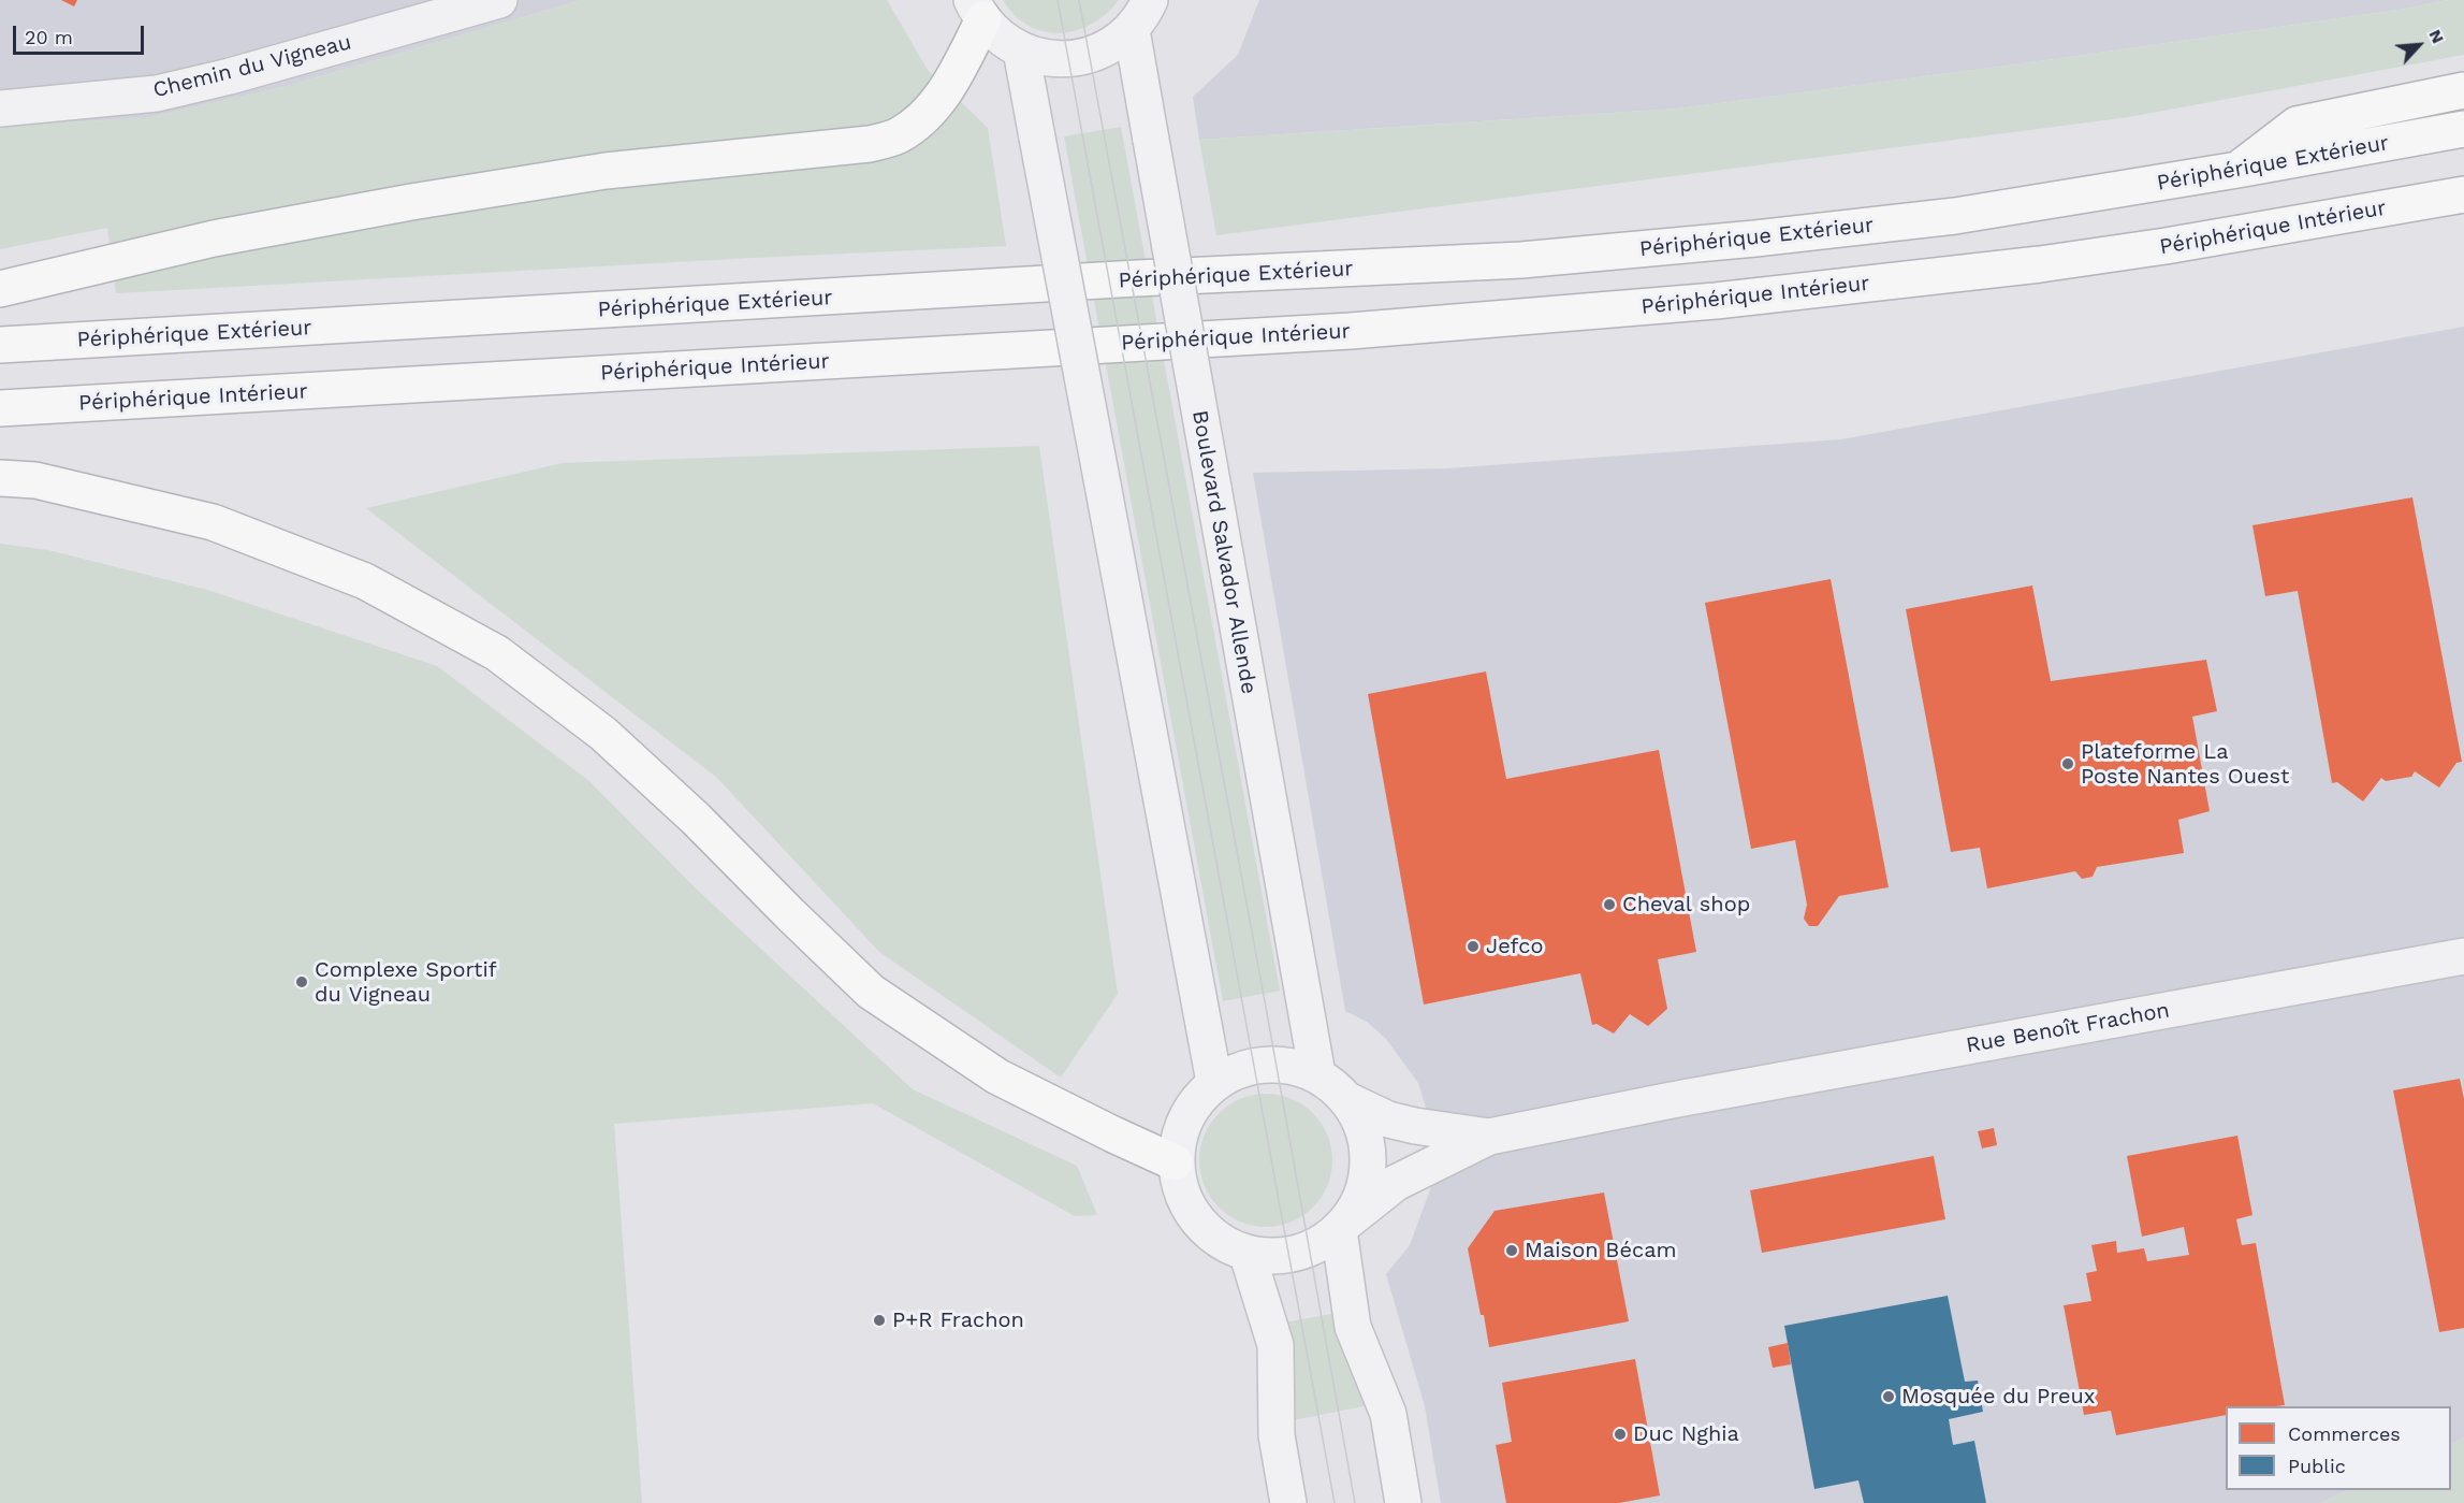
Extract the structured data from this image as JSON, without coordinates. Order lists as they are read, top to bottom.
{
  "streets": {
    "highway": ["Périphérique Extérieur", "Périphérique Intérieur"],
    "street": ["Chemin du Vigneau", "Boulevard Salvador Allende", "Rue Benoît Frachon"]
  },
  "places": [
    "Plateforme La Poste Nantes Ouest",
    "Cheval shop",
    "Jefco",
    "Complexe Sportif du Vigneau",
    "Maison Bécam",
    "P+R Frachon",
    "Mosquée du Preux",
    "Duc Nghia"
  ],
  "legend": ["Commerces", "Public"],
  "scale_bar": "20 m",
  "north": "top right"
}
